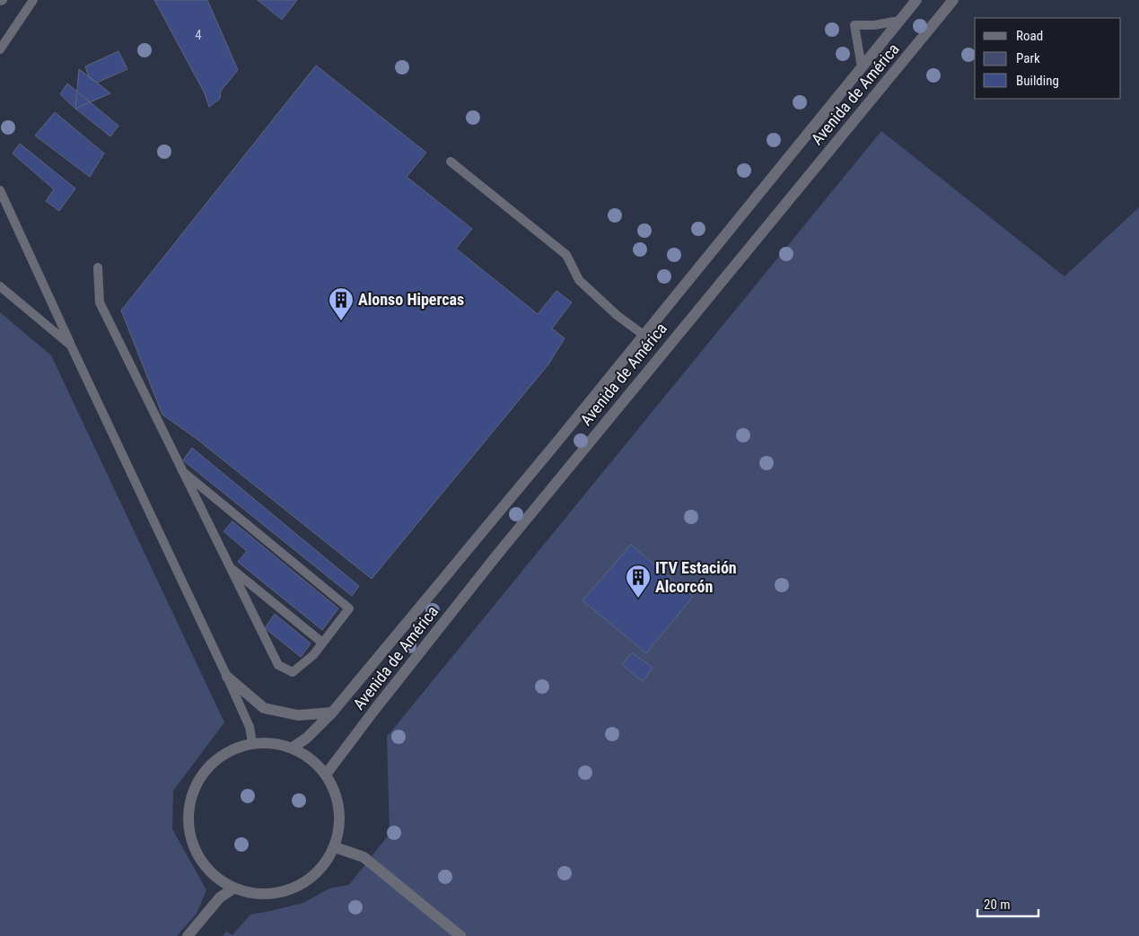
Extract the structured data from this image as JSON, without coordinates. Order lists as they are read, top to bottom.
{
  "streets": {
    "street": ["Avenida de América"]
  },
  "places": {
    "building": ["Alonso Hipercas", "ITV Estación Alcorcón"]
  },
  "house_numbers": ["4"],
  "legend": ["Road", "Park", "Building"],
  "scale_bar": "20 m"
}
